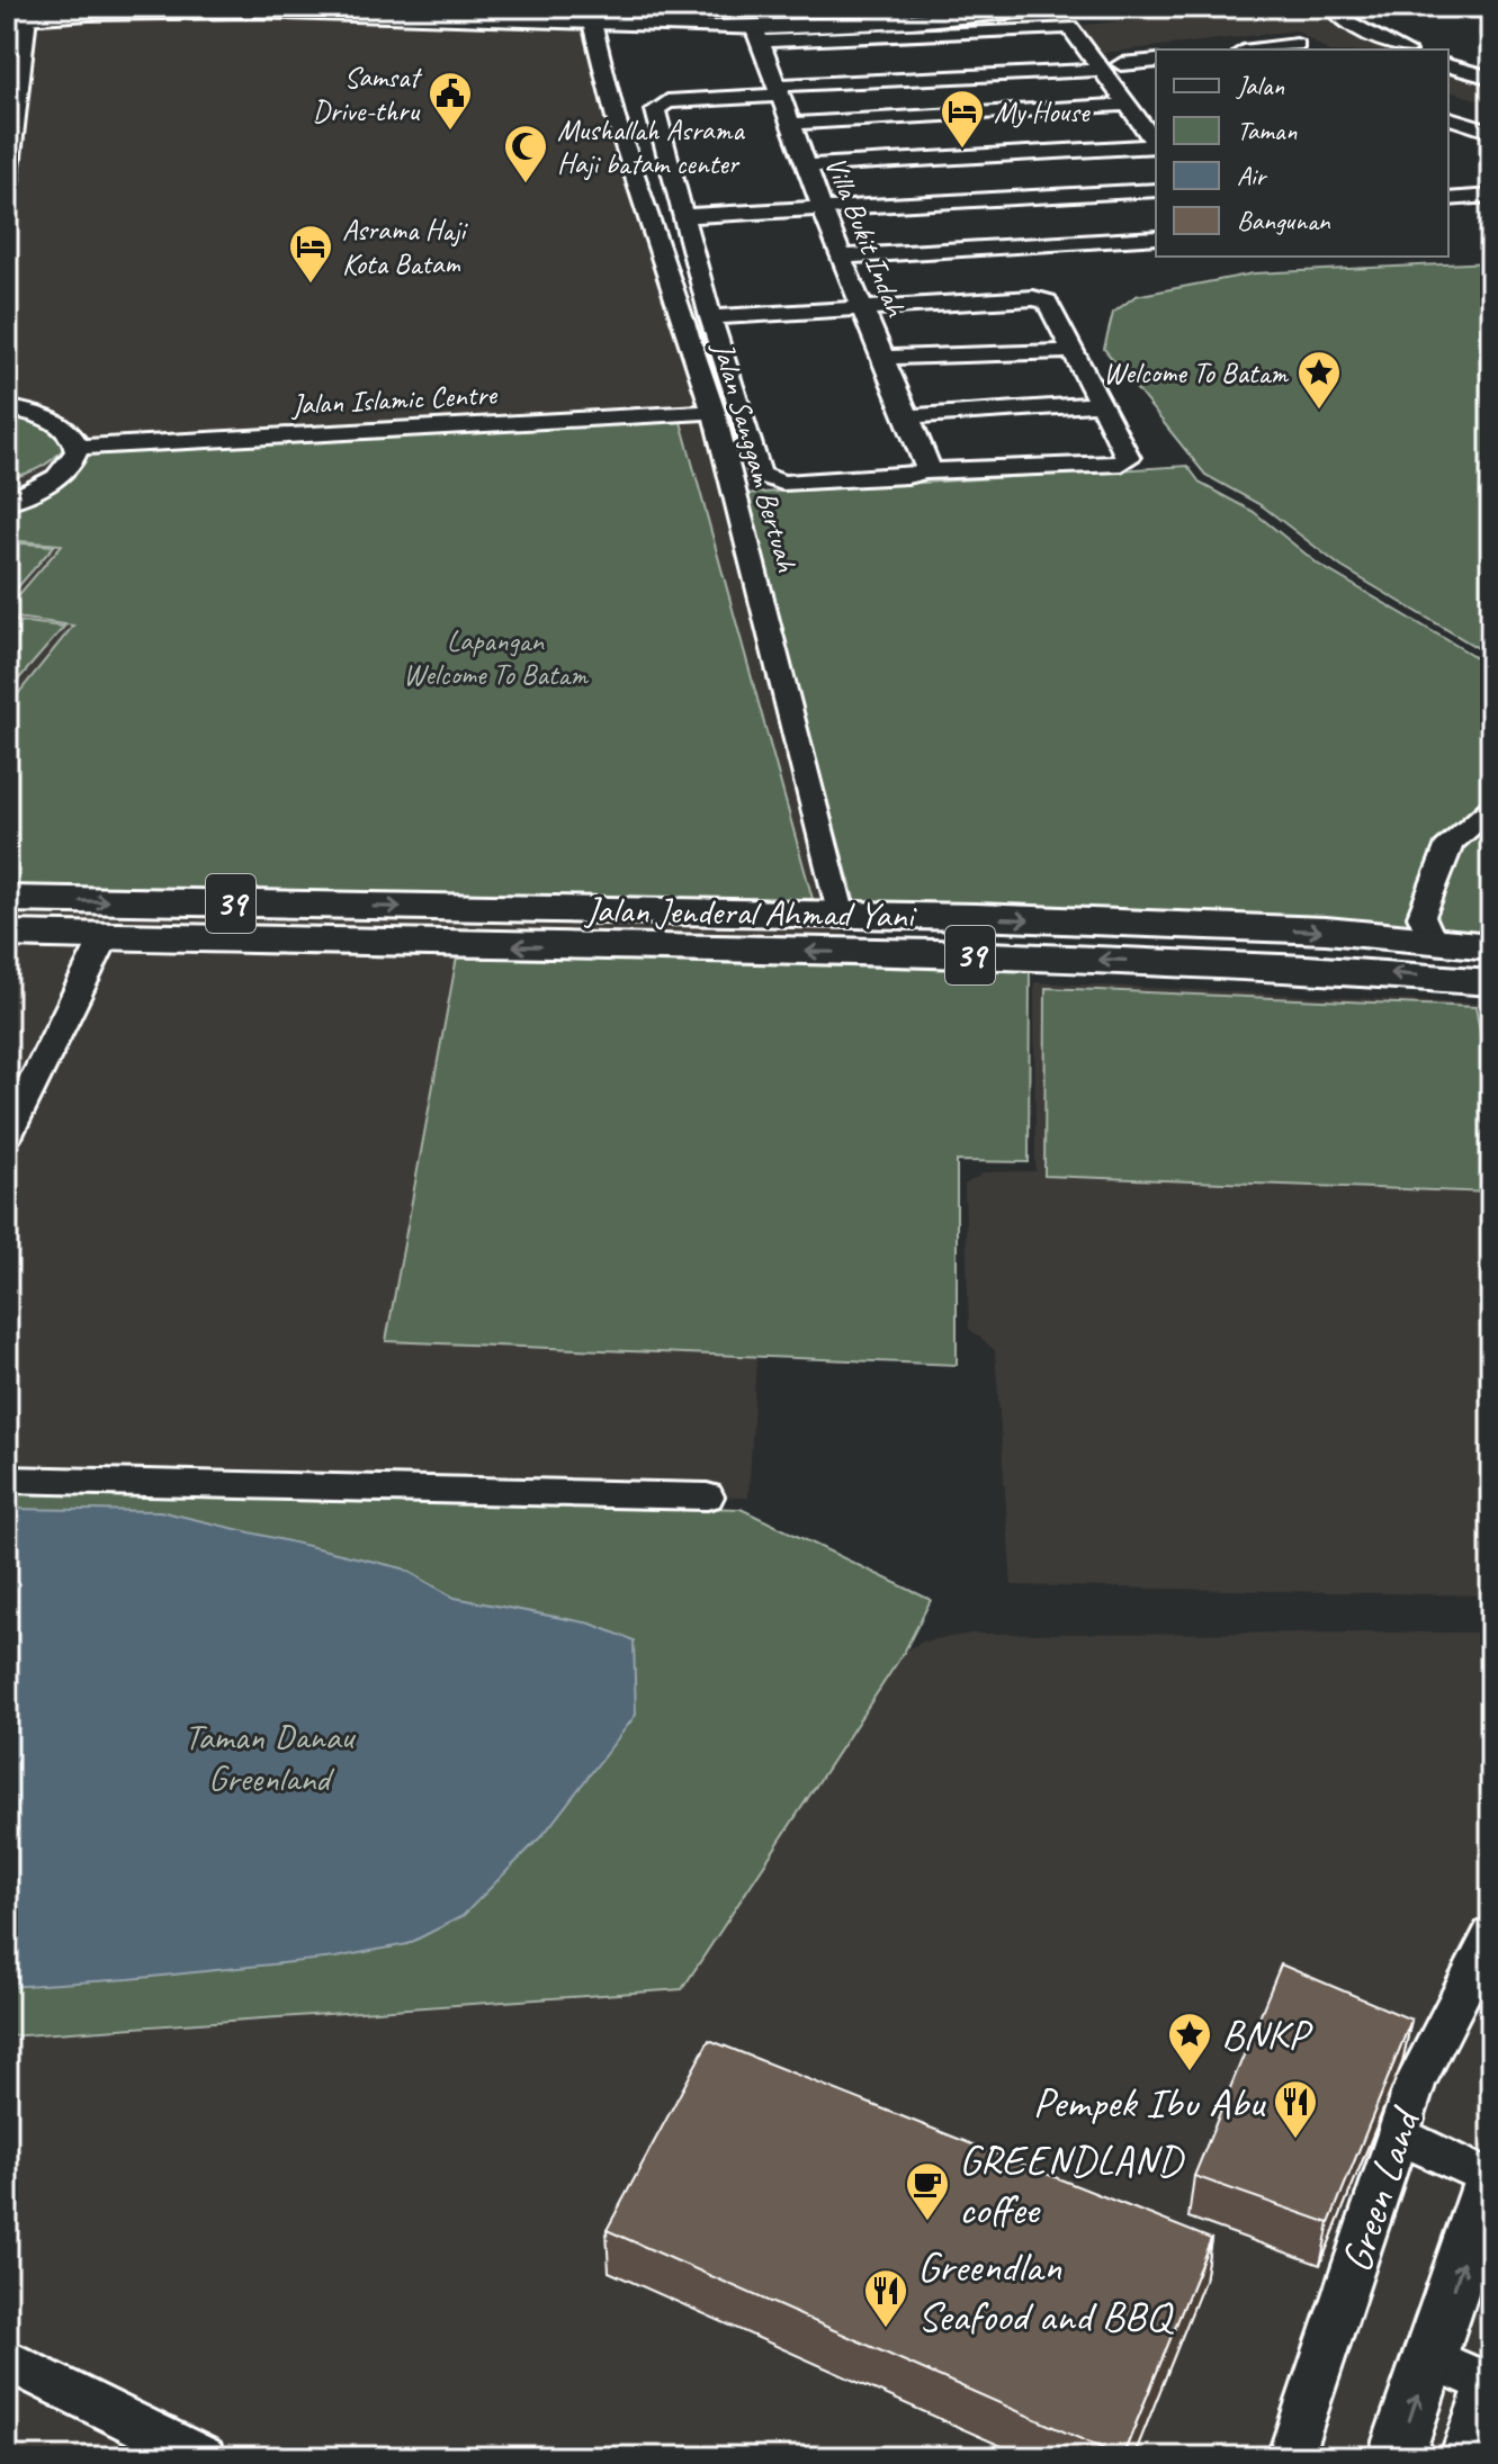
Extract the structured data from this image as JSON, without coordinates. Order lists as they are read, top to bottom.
{
  "streets": {
    "highway": ["39", "Jalan Jenderal Ahmad Yani"],
    "street": [
      "Villa Bukit Indah",
      "Jalan Islamic Centre",
      "Jalan Sanggam Bertuah",
      "Green Land"
    ]
  },
  "crossings": [
    ["Jalan Islamic Centre", "Jalan Sanggam Bertuah"],
    ["Jalan Sanggam Bertuah", "Jalan Jenderal Ahmad Yani"]
  ],
  "parks": ["Lapangan Welcome To Batam", "Taman Danau Greenland"],
  "places": {
    "public building": ["Samsat Drive-thru"],
    "hotel": ["My House", "Asrama Haji Kota Batam"],
    "mosque": ["Mushallah Asrama Haji batam center"],
    "place": ["Welcome To Batam", "BNKP"],
    "restaurant": ["Pempek Ibu Abu", "Greendlan Seafood and BBQ"],
    "cafe": ["GREENDLAND coffee"]
  },
  "legend": [
    "Jalan",
    "Taman",
    "Air",
    "Bangunan"
  ]
}
